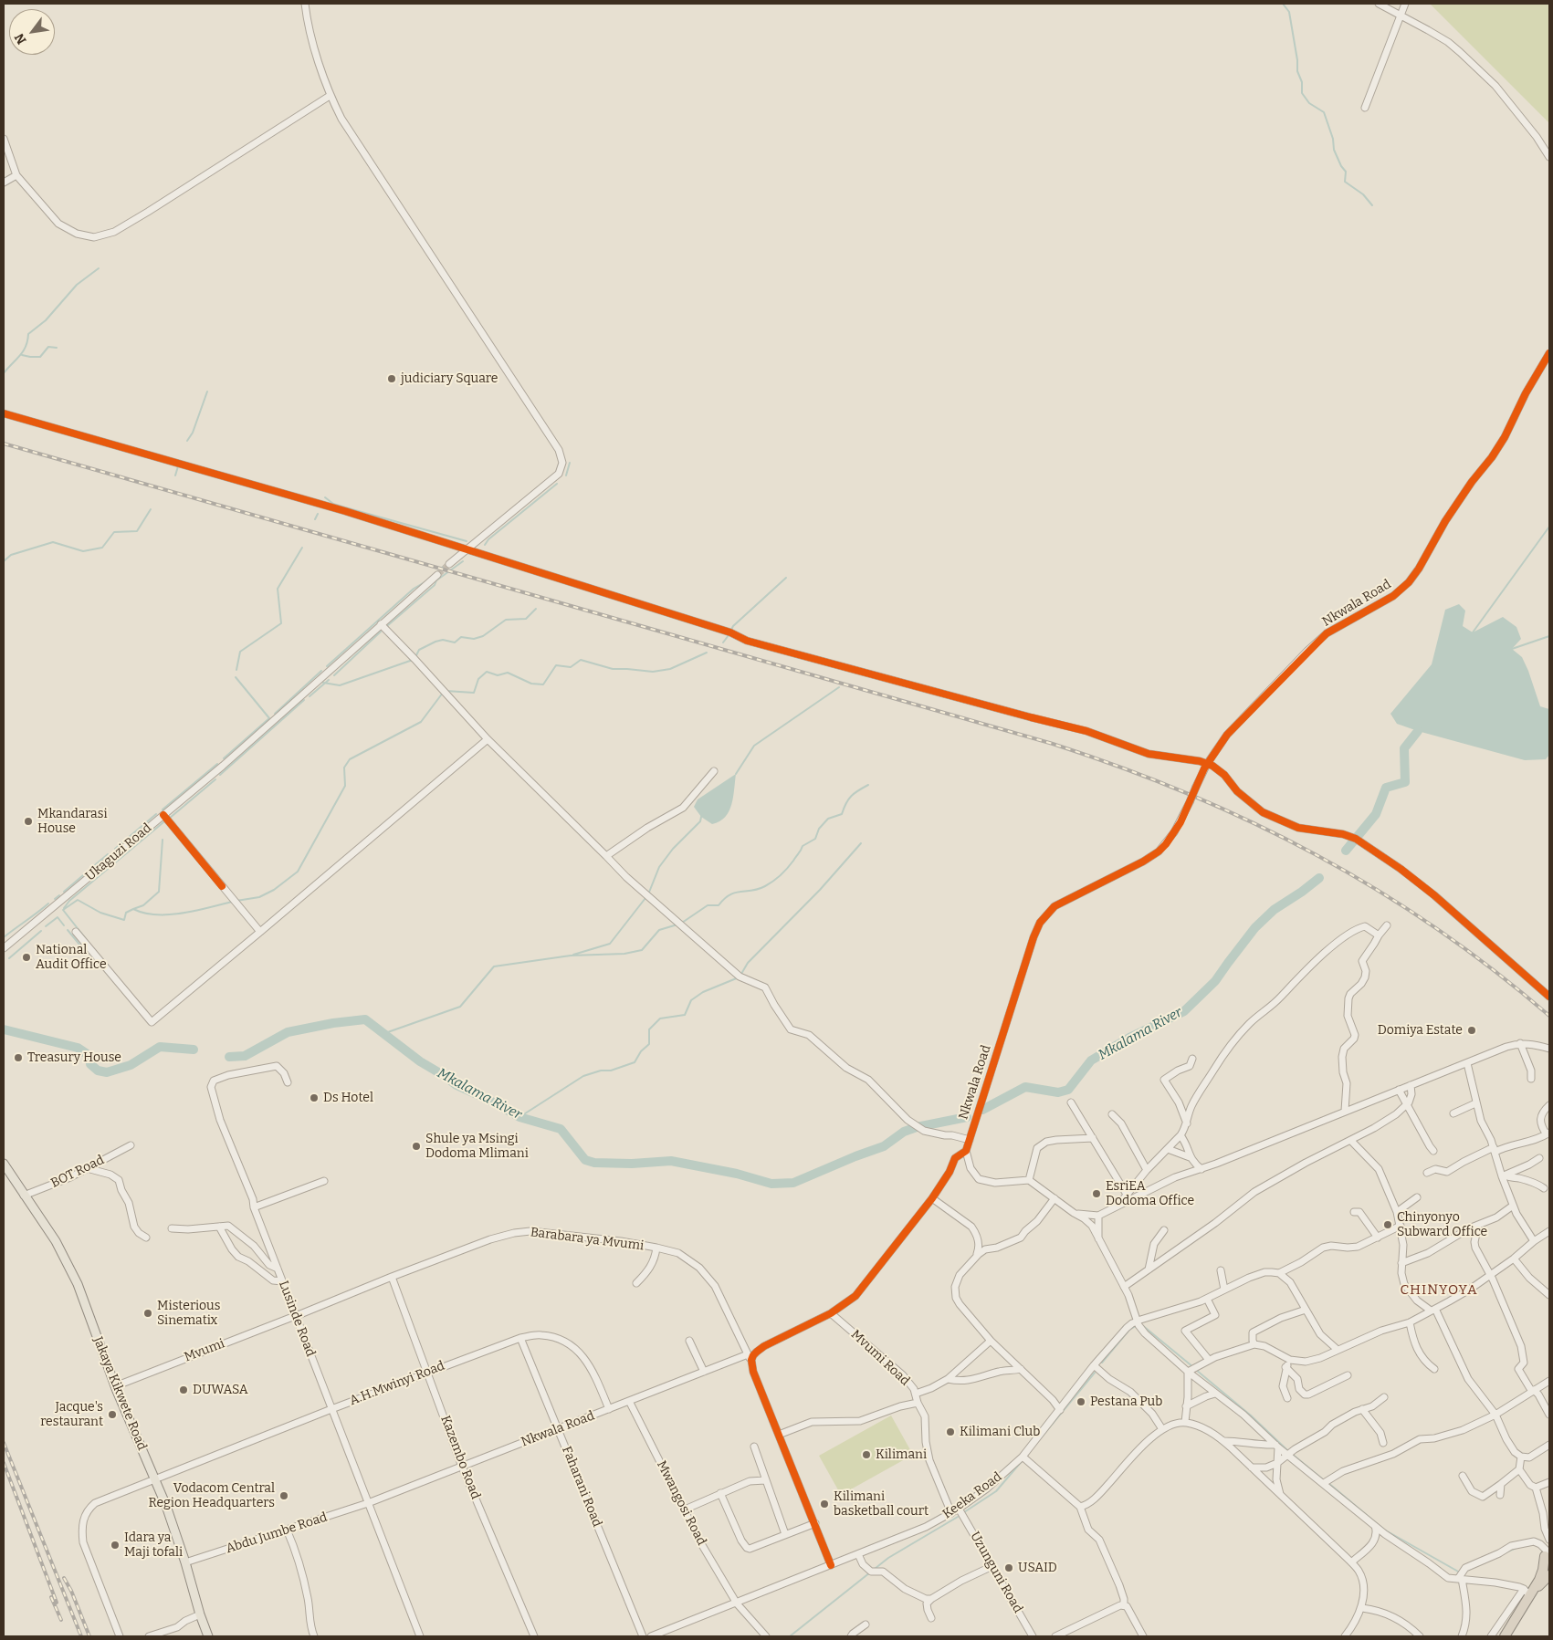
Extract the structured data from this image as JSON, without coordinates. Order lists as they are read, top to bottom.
{
  "streets": {
    "main road": ["Jakaya Kikwete Road"],
    "street": [
      "Nkwala Road",
      "Ukaguzi Road",
      "BOT Road",
      "Barabara ya Mvumi",
      "Lusinde Road",
      "Mvumi",
      "Mvumi Road",
      "A.H.Mwinyi Road",
      "Kazembo Road",
      "Faharani Road",
      "Keeka Road",
      "Mwangosi Road",
      "Abdu Jumbe Road",
      "Uzunguni Road"
    ]
  },
  "crossings": [
    ["Nkwala Road", "Barabara ya Mvumi"],
    ["Nkwala Road", "Lusinde Road"],
    ["Nkwala Road", "Mvumi Road"],
    ["Nkwala Road", "A.H.Mwinyi Road"],
    ["Nkwala Road", "Kazembo Road"],
    ["Nkwala Road", "Faharani Road"],
    ["Nkwala Road", "Mwangosi Road"],
    ["Nkwala Road", "Abdu Jumbe Road"],
    ["BOT Road", "Jakaya Kikwete Road"],
    ["Barabara ya Mvumi", "Lusinde Road"],
    ["Barabara ya Mvumi", "Mvumi"],
    ["Barabara ya Mvumi", "Kazembo Road"],
    ["Barabara ya Mvumi", "Keeka Road"],
    ["Lusinde Road", "Mvumi"],
    ["Lusinde Road", "A.H.Mwinyi Road"],
    ["Lusinde Road", "Abdu Jumbe Road"],
    ["Mvumi", "Jakaya Kikwete Road"],
    ["Mvumi Road", "Keeka Road"],
    ["A.H.Mwinyi Road", "Jakaya Kikwete Road"],
    ["A.H.Mwinyi Road", "Kazembo Road"],
    ["A.H.Mwinyi Road", "Faharani Road"],
    ["Jakaya Kikwete Road", "Abdu Jumbe Road"],
    ["Keeka Road", "Mwangosi Road"],
    ["Keeka Road", "Uzunguni Road"]
  ],
  "districts": ["CHINYOYA"],
  "water": ["Mkalama River"],
  "places": [
    "judiciary Square",
    "Mkandarasi House",
    "National Audit Office",
    "Domiya Estate",
    "Treasury House",
    "Ds Hotel",
    "Shule ya Msingi Dodoma Mlimani",
    "EsriEA Dodoma Office",
    "Chinyonyo Subward Office",
    "Misterious Sinematix",
    "DUWASA",
    "Pestana Pub",
    "Jacque's restaurant",
    "Kilimani Club",
    "Kilimani",
    "Vodacom Central Region Headquarters",
    "Kilimani basketball court",
    "Idara ya Maji tofali",
    "USAID"
  ],
  "north": "bottom left"
}
